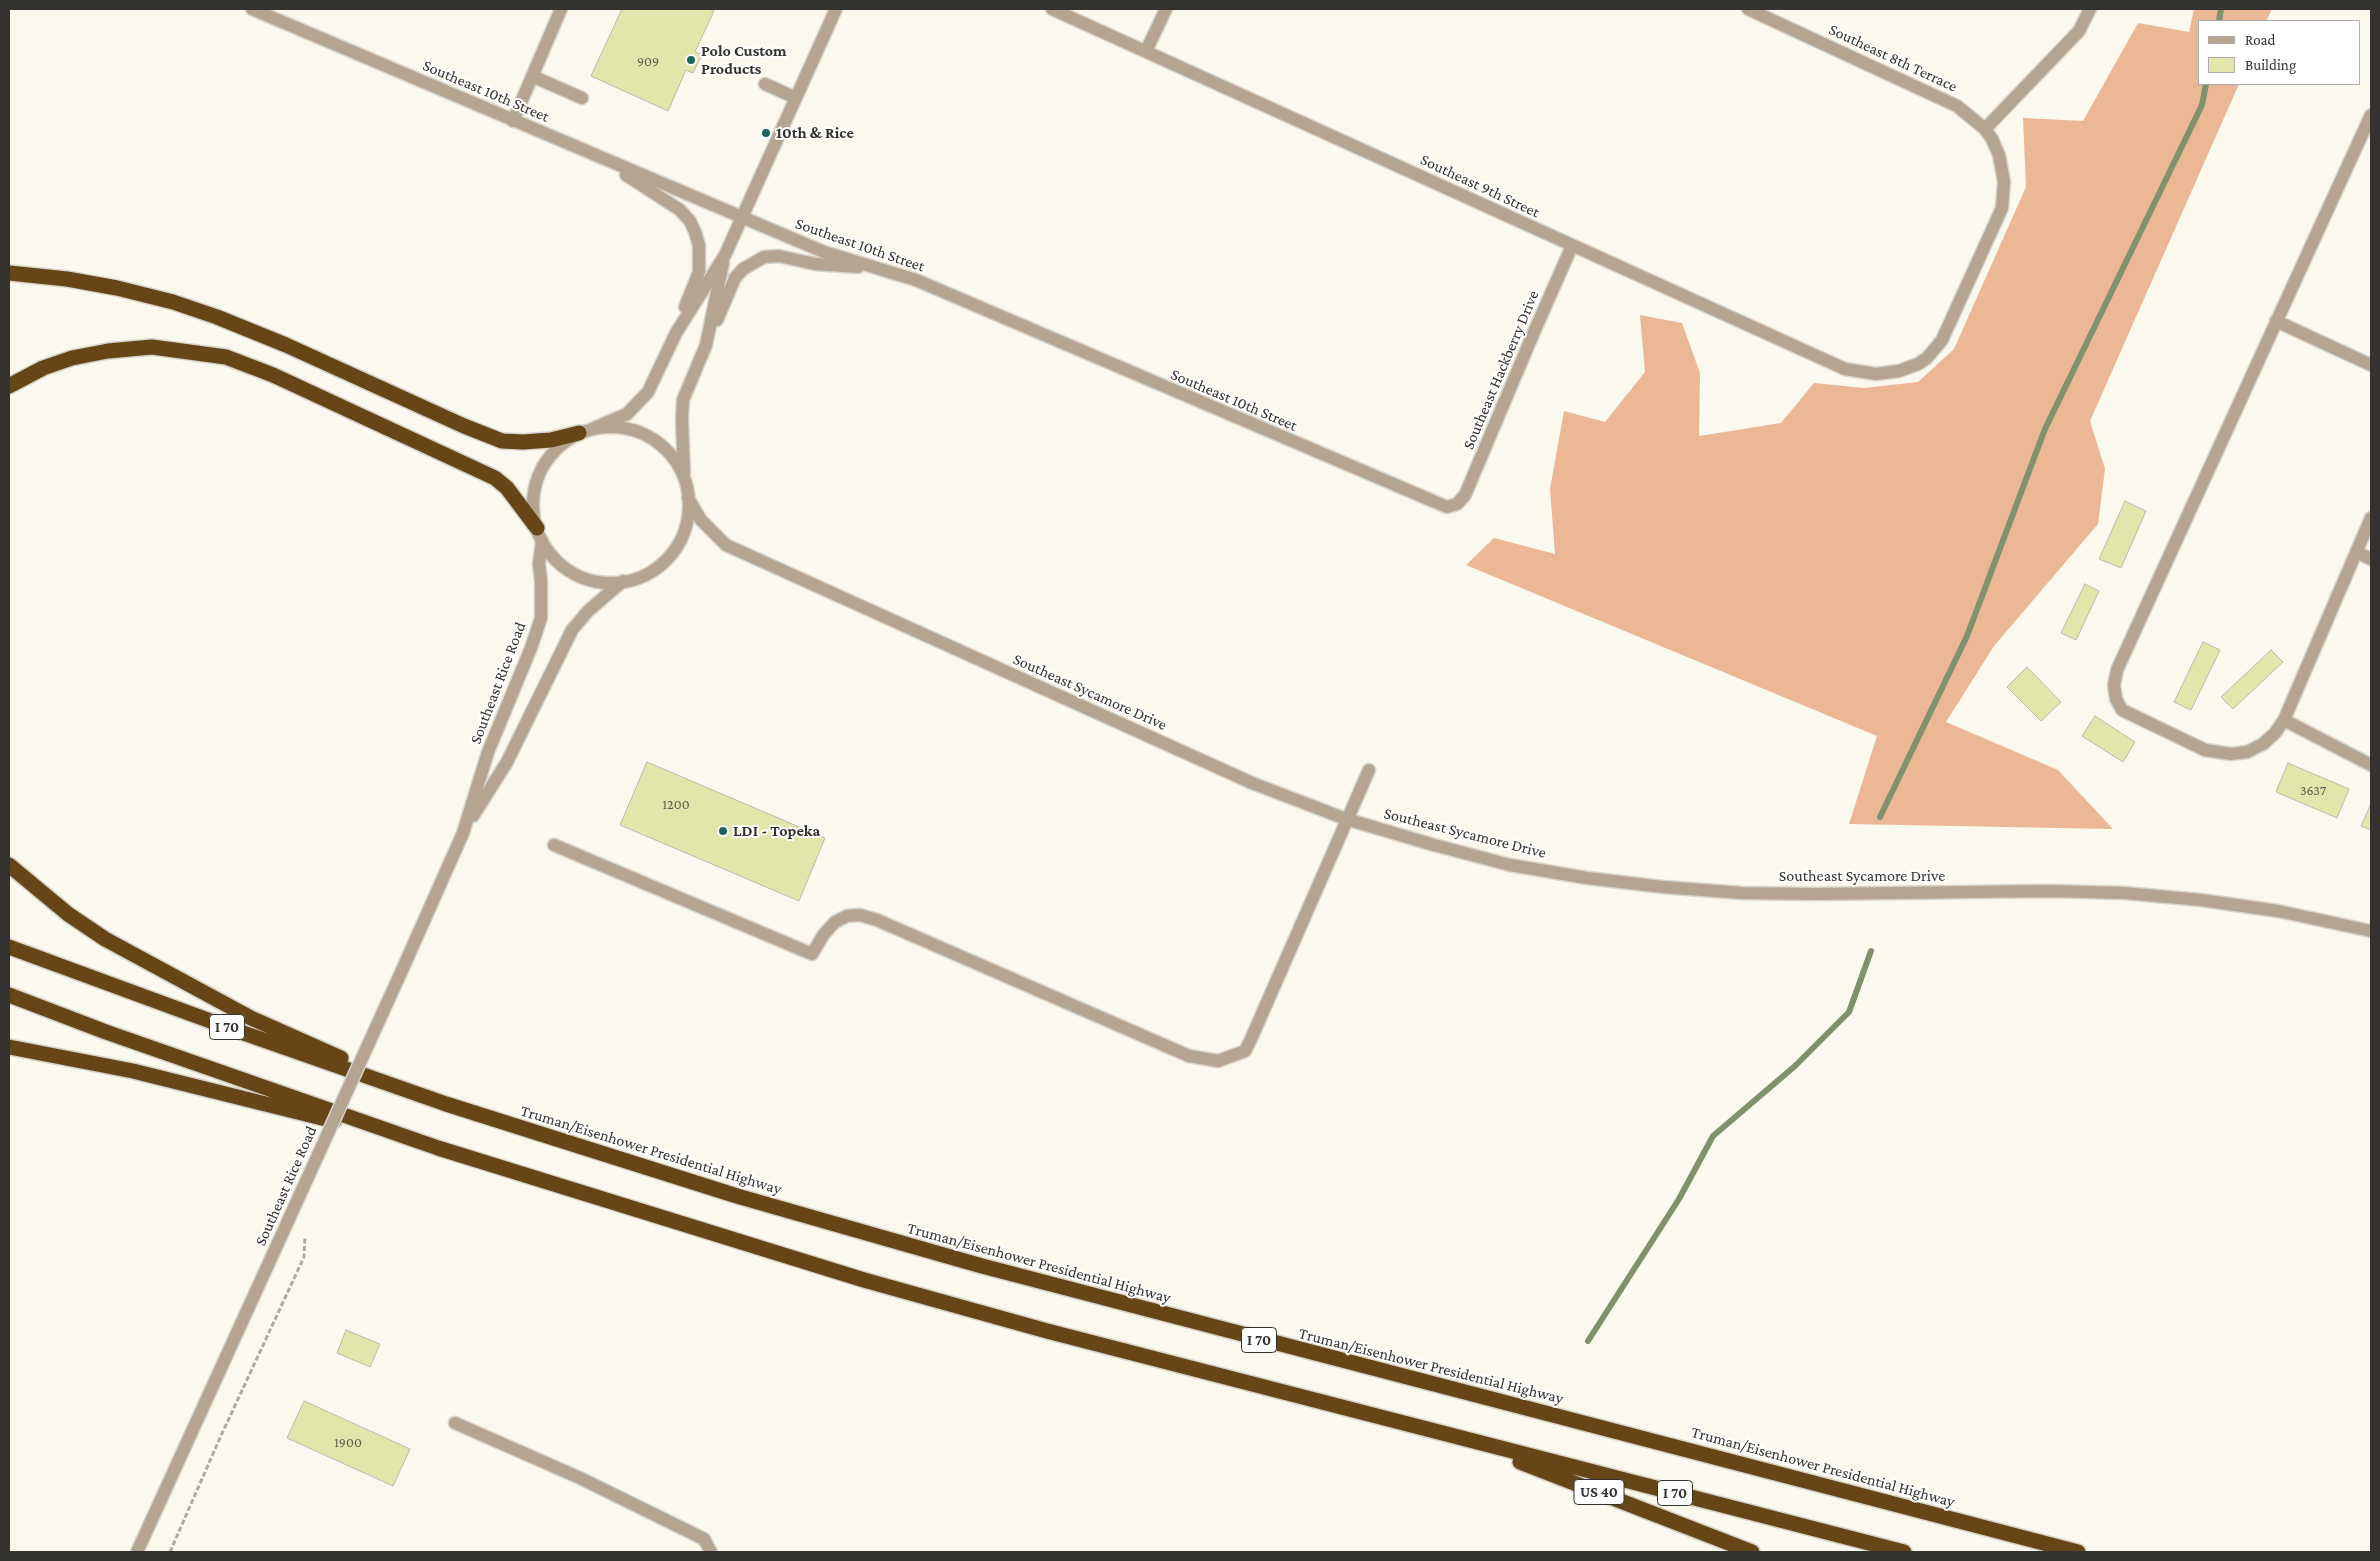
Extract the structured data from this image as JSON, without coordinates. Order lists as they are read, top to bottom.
{
  "streets": {
    "highway": ["I 70", "Truman/Eisenhower Presidential Highway", "US 40"],
    "street": [
      "Southeast 8th Terrace",
      "Southeast 10th Street",
      "Southeast 9th Street",
      "Southeast Hackberry Drive",
      "Southeast Rice Road",
      "Southeast Sycamore Drive"
    ]
  },
  "crossings": [
    ["Southeast 8th Terrace", "Southeast 9th Street"],
    ["Southeast 10th Street", "Southeast Hackberry Drive"],
    ["Southeast 9th Street", "Southeast Hackberry Drive"],
    ["Southeast Rice Road", "Southeast Sycamore Drive"],
    ["I 70", "US 40"]
  ],
  "places": ["Polo Custom Products", "10th & Rice", "LDI - Topeka"],
  "house_numbers": [
    "909",
    "3637",
    "1200",
    "1900"
  ],
  "legend": ["Road", "Building"]
}
